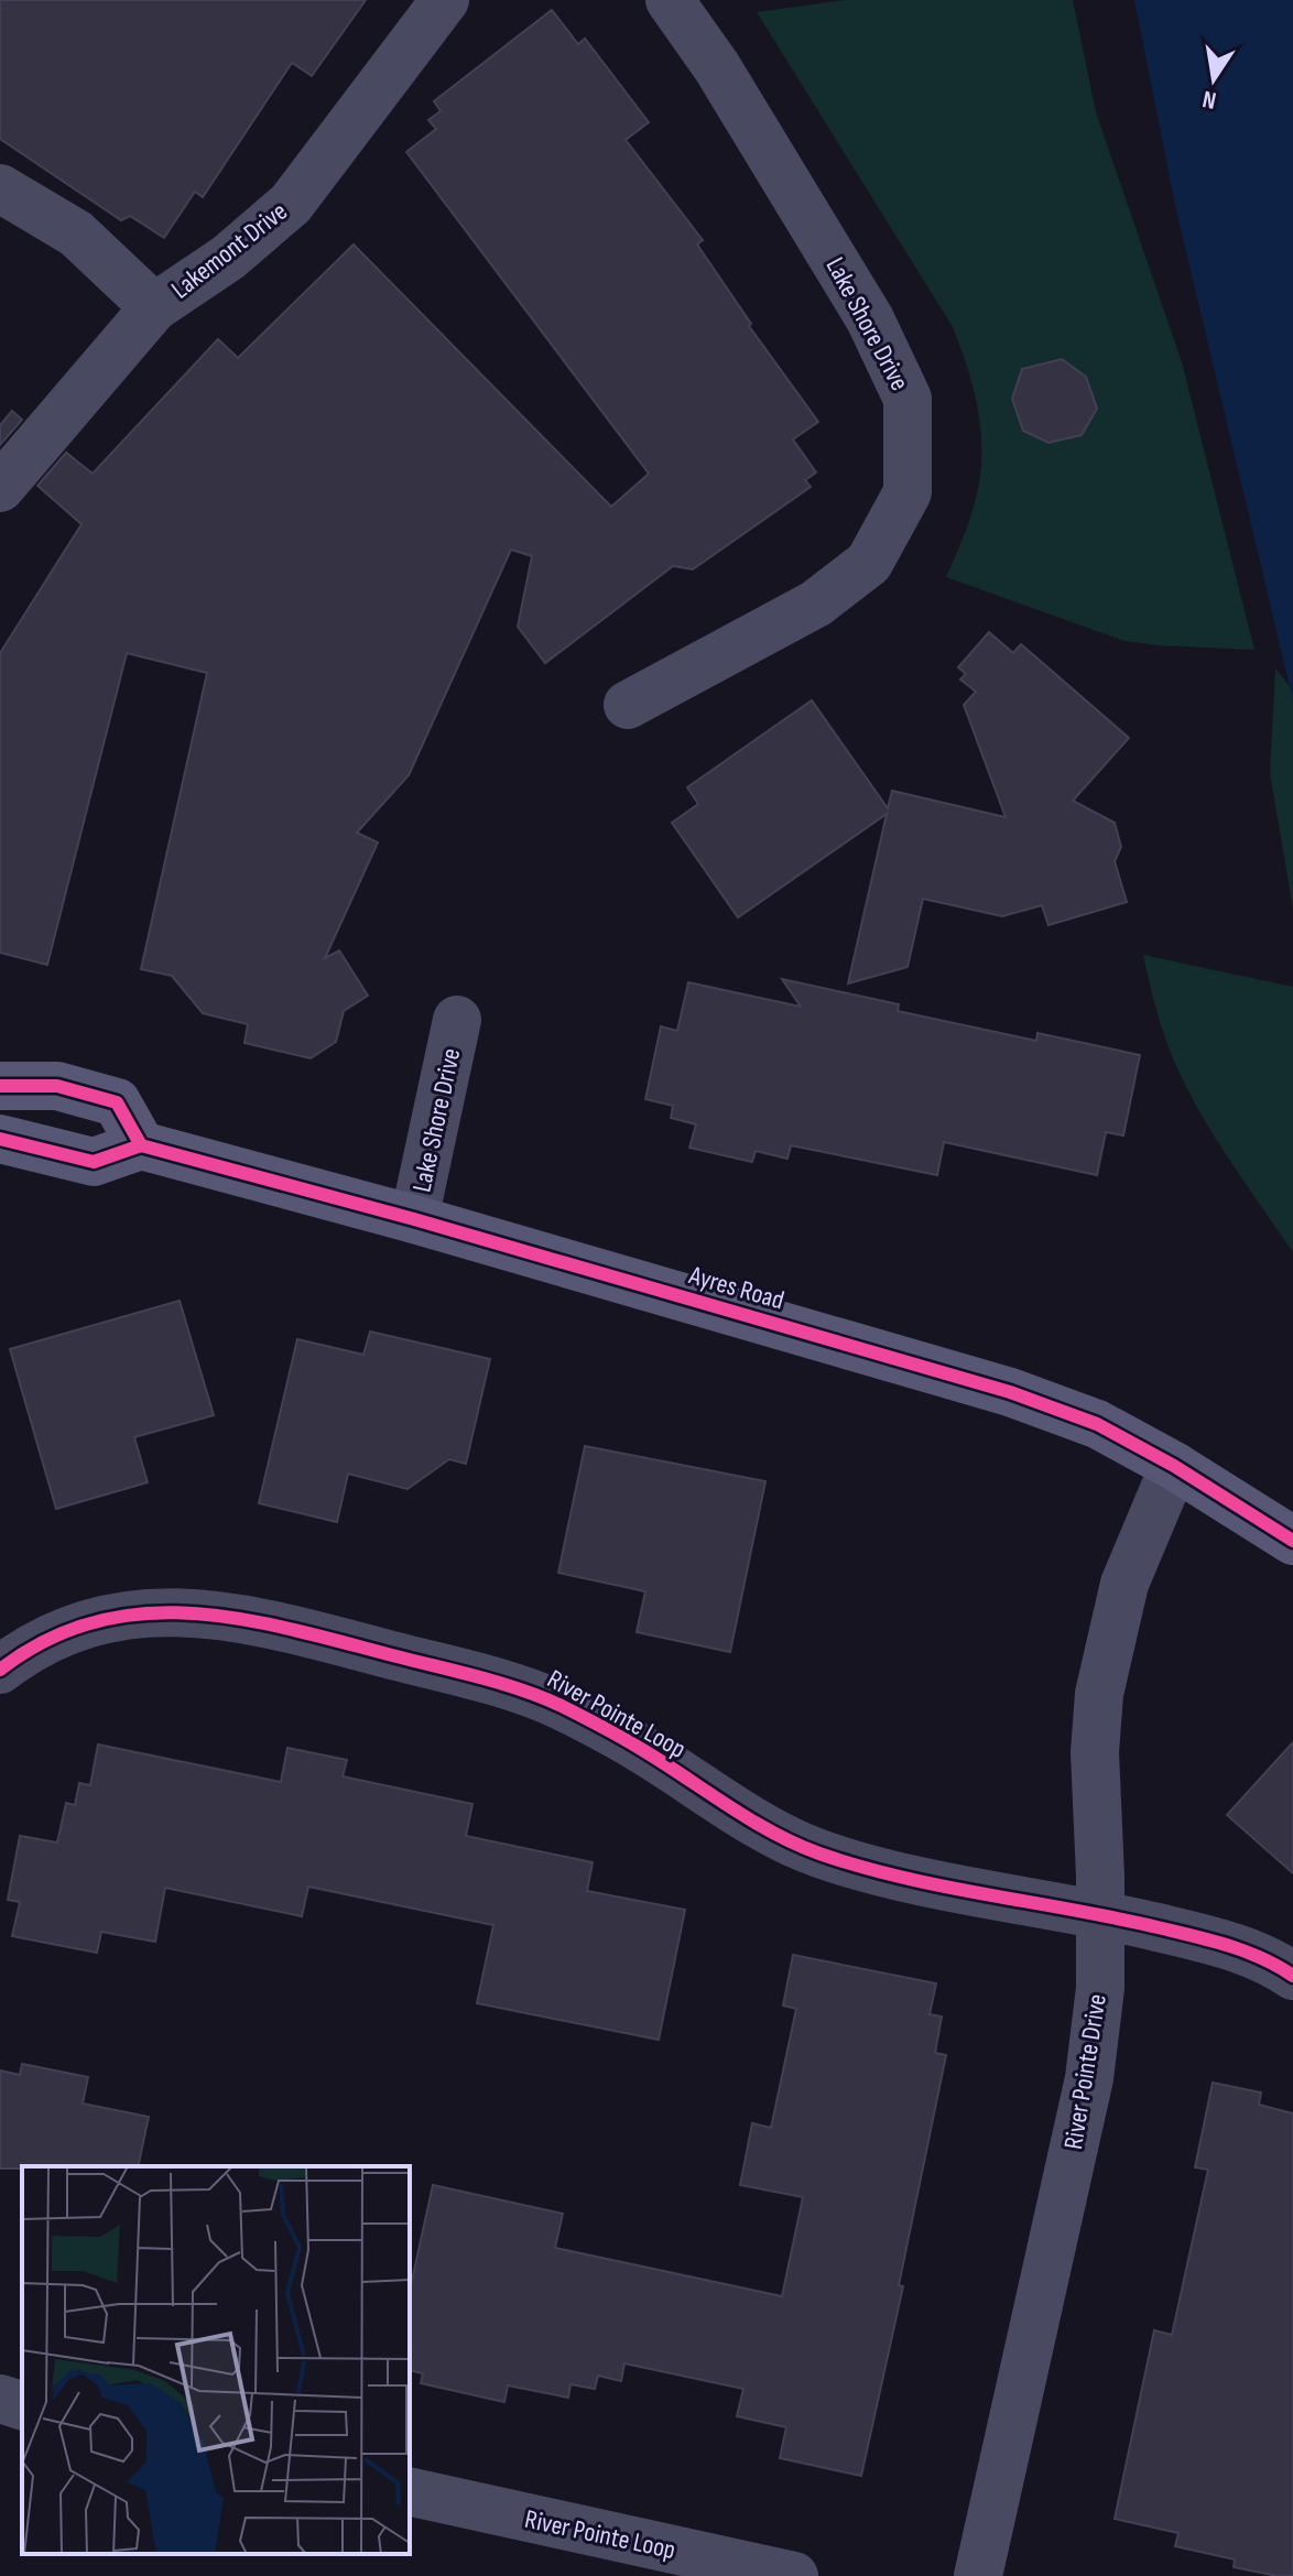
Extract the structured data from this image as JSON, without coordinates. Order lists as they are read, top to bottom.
{
  "streets": {
    "street": [
      "Lakemont Drive",
      "Lake Shore Drive",
      "Ayres Road",
      "River Pointe Loop",
      "River Pointe Drive"
    ]
  },
  "crossings": [
    ["Lake Shore Drive", "Ayres Road"],
    ["Ayres Road", "River Pointe Drive"],
    ["River Pointe Loop", "River Pointe Drive"]
  ],
  "north": "bottom"
}
